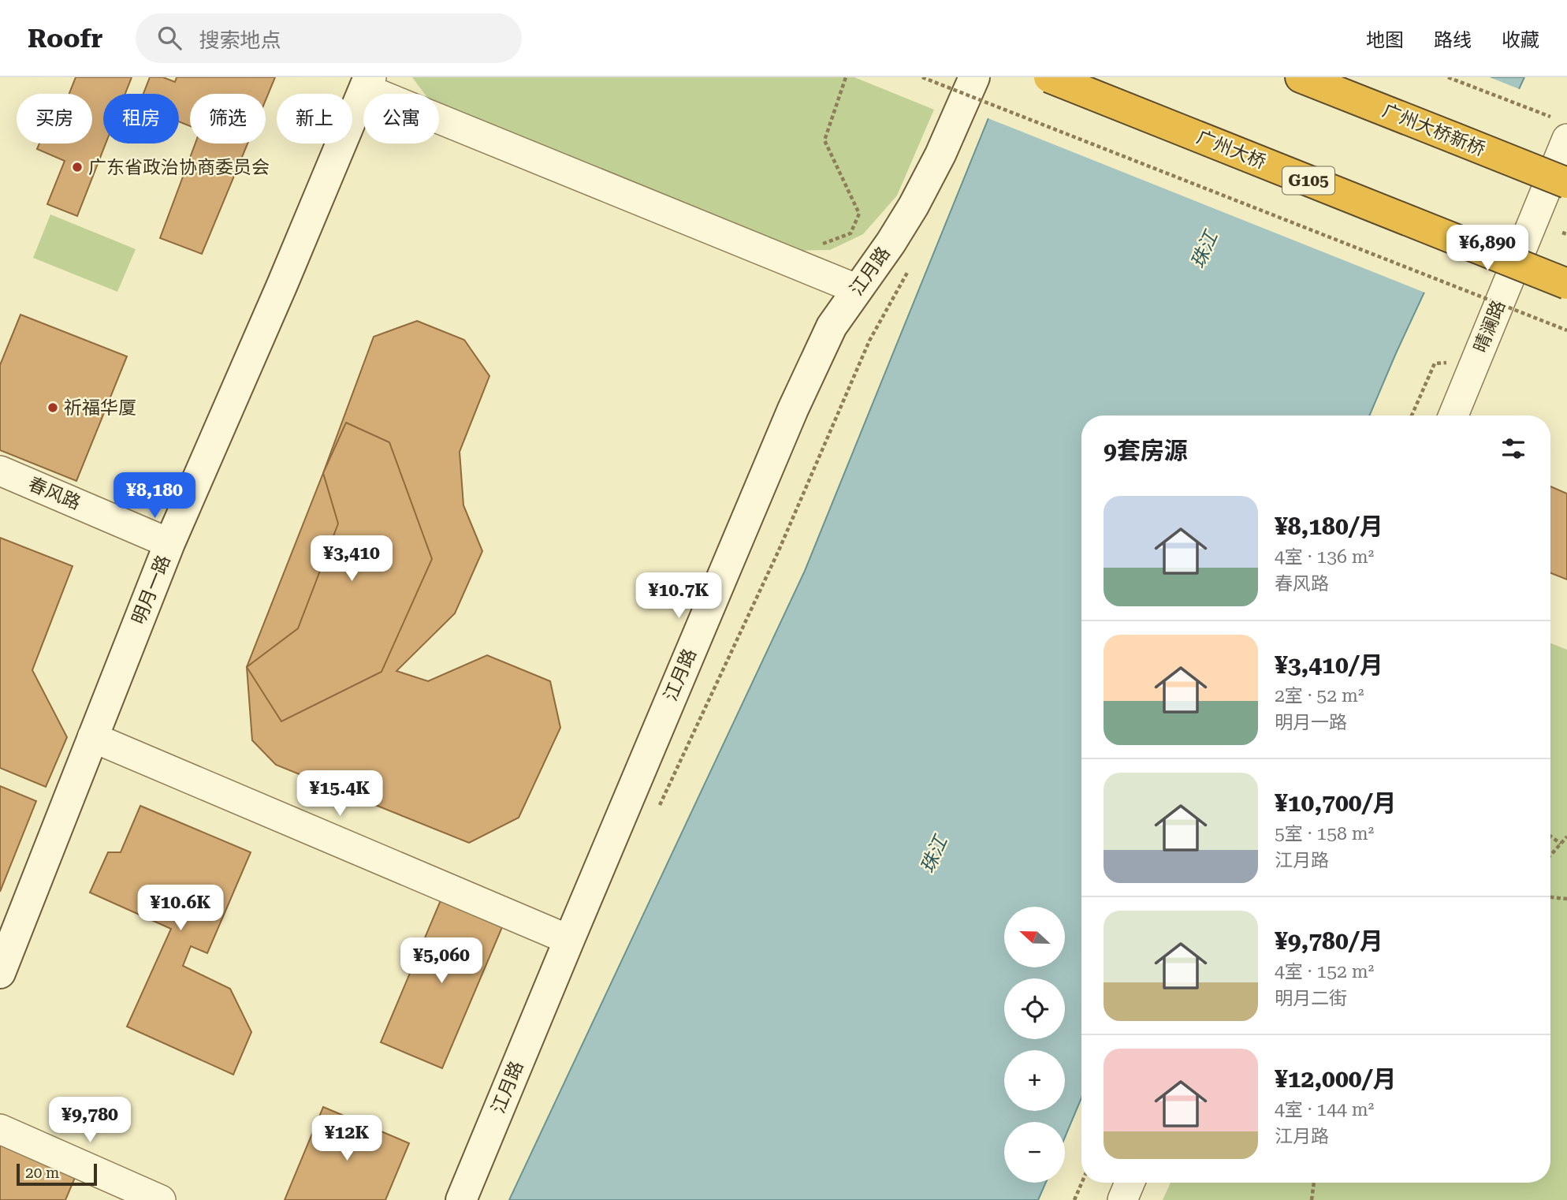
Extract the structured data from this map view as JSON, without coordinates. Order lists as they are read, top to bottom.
{
  "streets": {
    "highway": ["广州大桥新桥", "广州大桥", "G105"],
    "street": [
      "江月路",
      "晴澜路",
      "春风路",
      "明月一路"
    ]
  },
  "crossings": [
    ["春风路", "明月一路"]
  ],
  "water": ["珠江"],
  "places": ["广东省政治协商委员会", "祈福华厦"],
  "scale_bar": "20 m",
  "north": "left",
  "page": {
    "header": "Roofr",
    "search": "搜索地点",
    "nav": ["地图", "路线", "收藏"],
    "chip": [
      "买房",
      "租房",
      "筛选",
      "新上",
      "公寓"
    ],
    "price": [
      "¥6,890",
      "¥8,180",
      "¥3,410",
      "¥10.7K",
      "¥15.4K",
      "¥10.6K",
      "¥5,060",
      "¥9,780",
      "¥12K"
    ],
    "heading": "9套房源",
    "list": [
      {
        "name": "¥8,180/月",
        "note": "4室 · 136 m² · 春风路"
      },
      {
        "name": "¥3,410/月",
        "note": "2室 · 52 m² · 明月一路"
      },
      {
        "name": "¥10,700/月",
        "note": "5室 · 158 m² · 江月路"
      },
      {
        "name": "¥9,780/月",
        "note": "4室 · 152 m² · 明月二街"
      },
      {
        "name": "¥12,000/月",
        "note": "4室 · 144 m² · 江月路"
      }
    ],
    "map_buttons": ["+", "−"],
    "scale": "20 m"
  }
}
